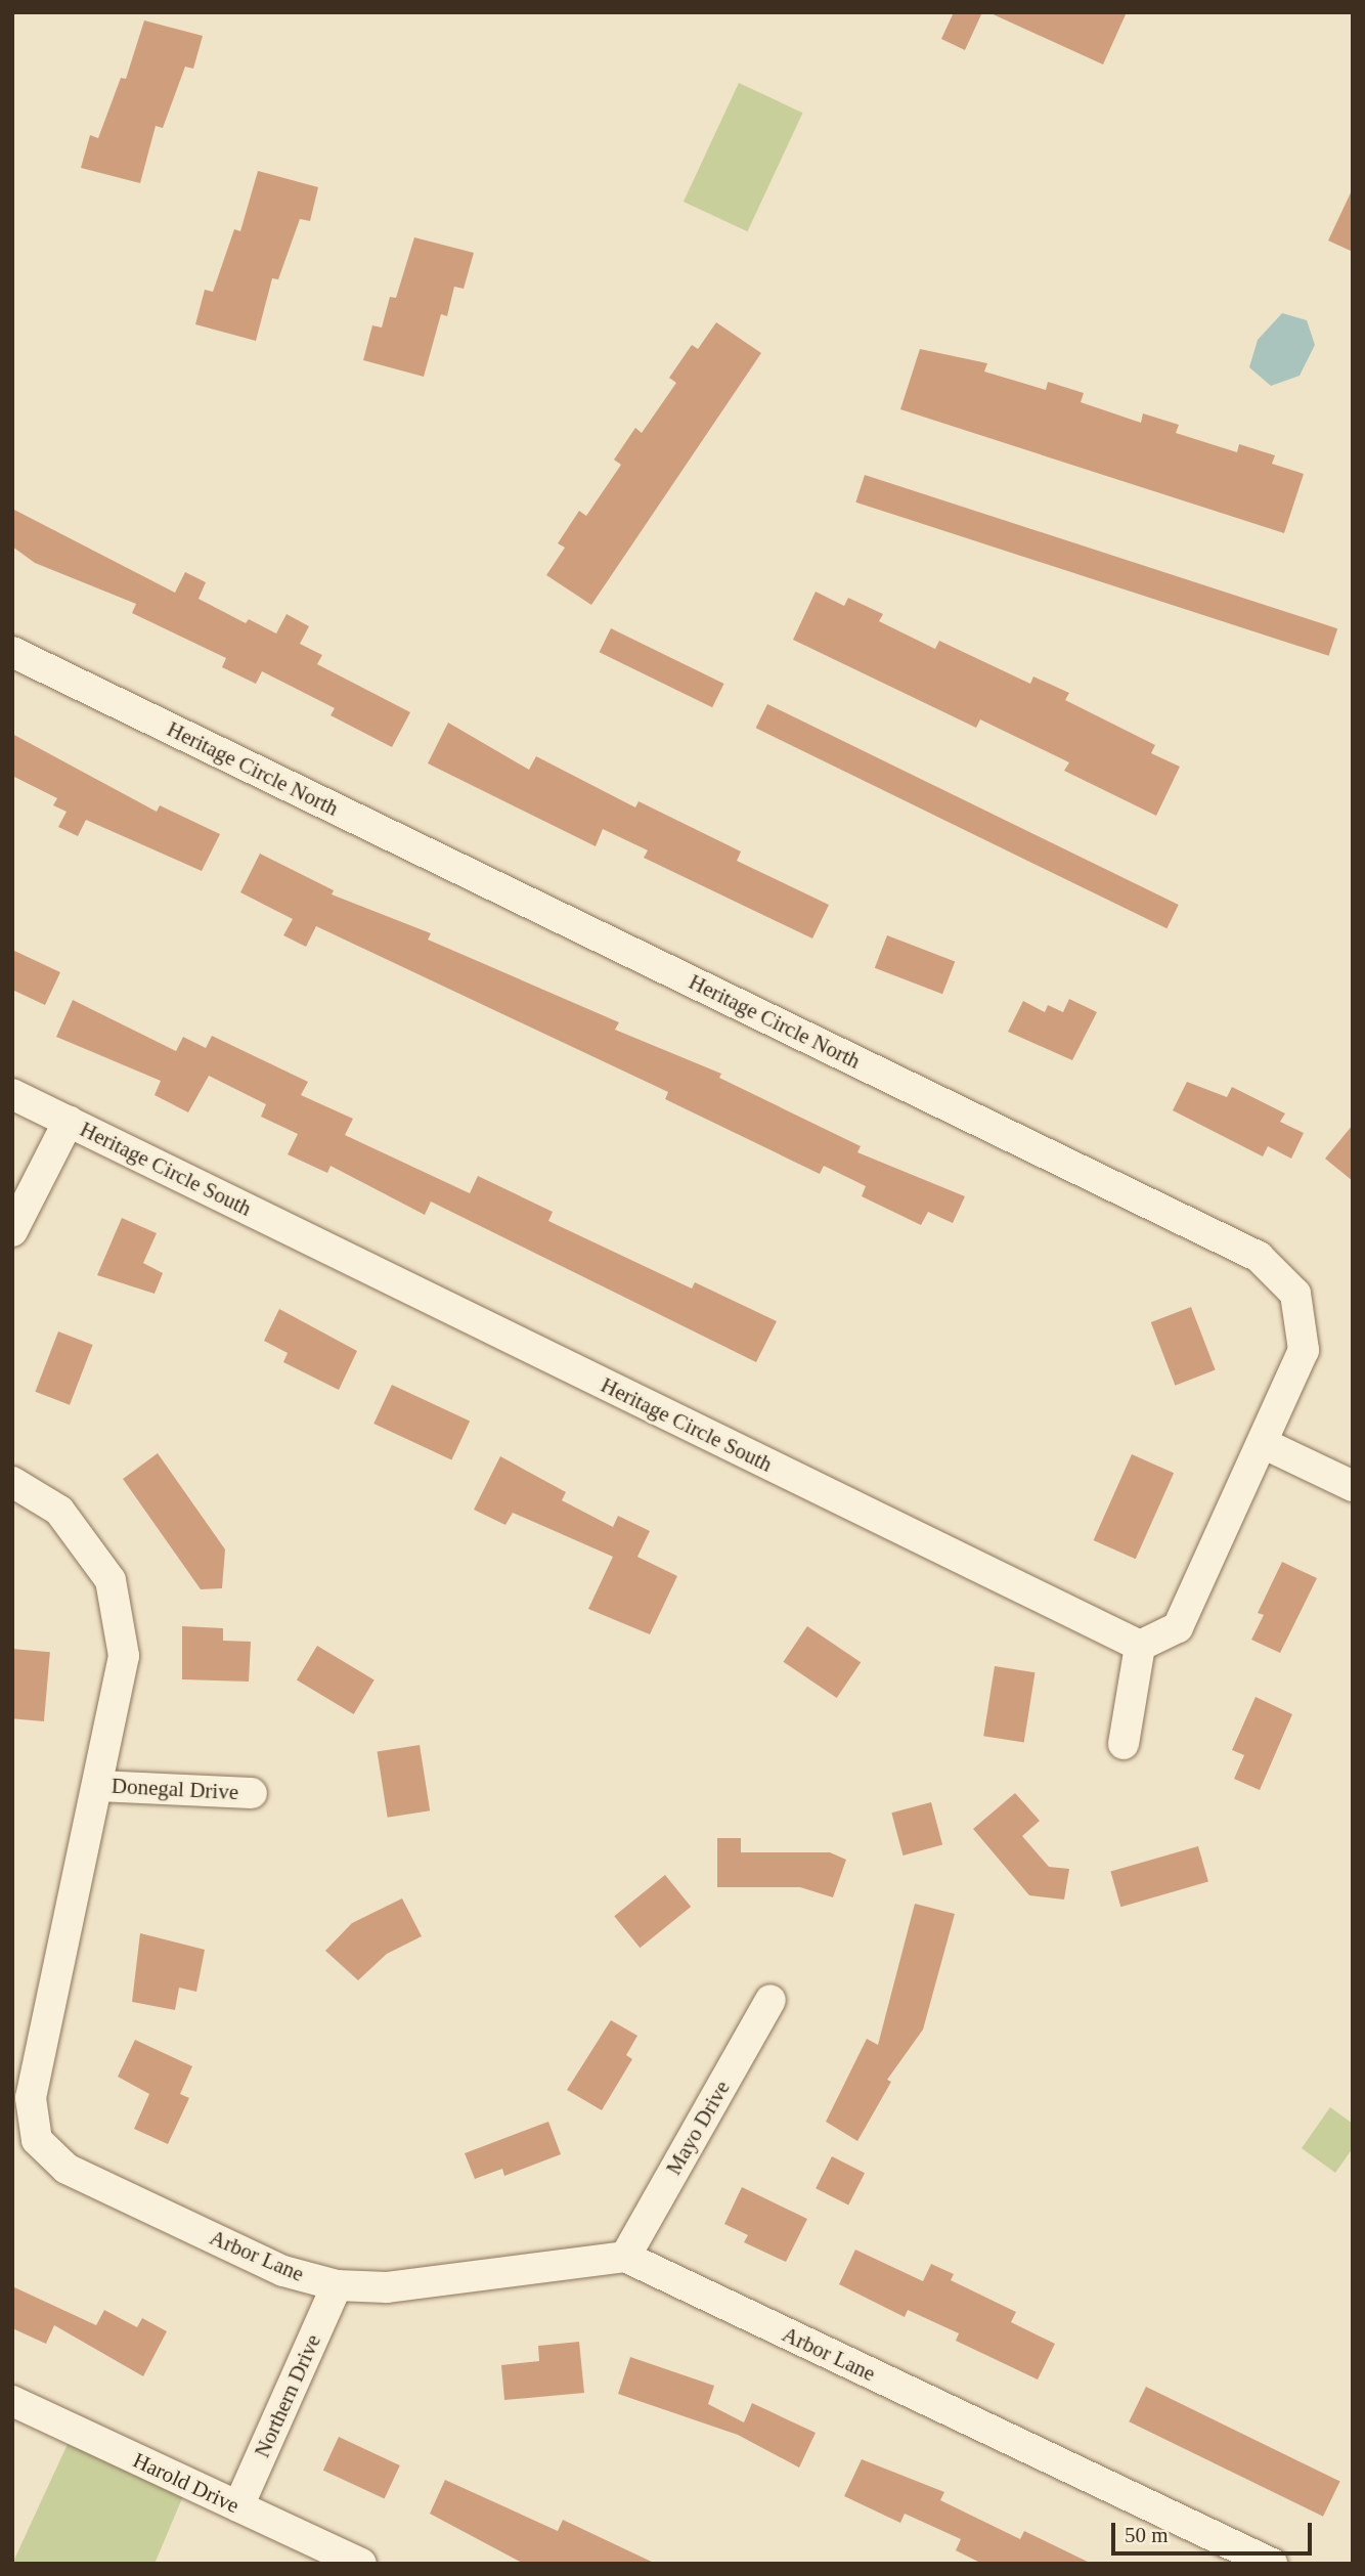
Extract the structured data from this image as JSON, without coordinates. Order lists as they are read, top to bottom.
{
  "streets": {
    "street": [
      "Heritage Circle North",
      "Heritage Circle South",
      "Donegal Drive",
      "Mayo Drive",
      "Arbor Lane",
      "Northern Drive",
      "Harold Drive"
    ]
  },
  "crossings": [
    ["Donegal Drive", "Arbor Lane"],
    ["Mayo Drive", "Arbor Lane"],
    ["Arbor Lane", "Northern Drive"],
    ["Northern Drive", "Harold Drive"]
  ],
  "scale_bar": "50 m"
}
